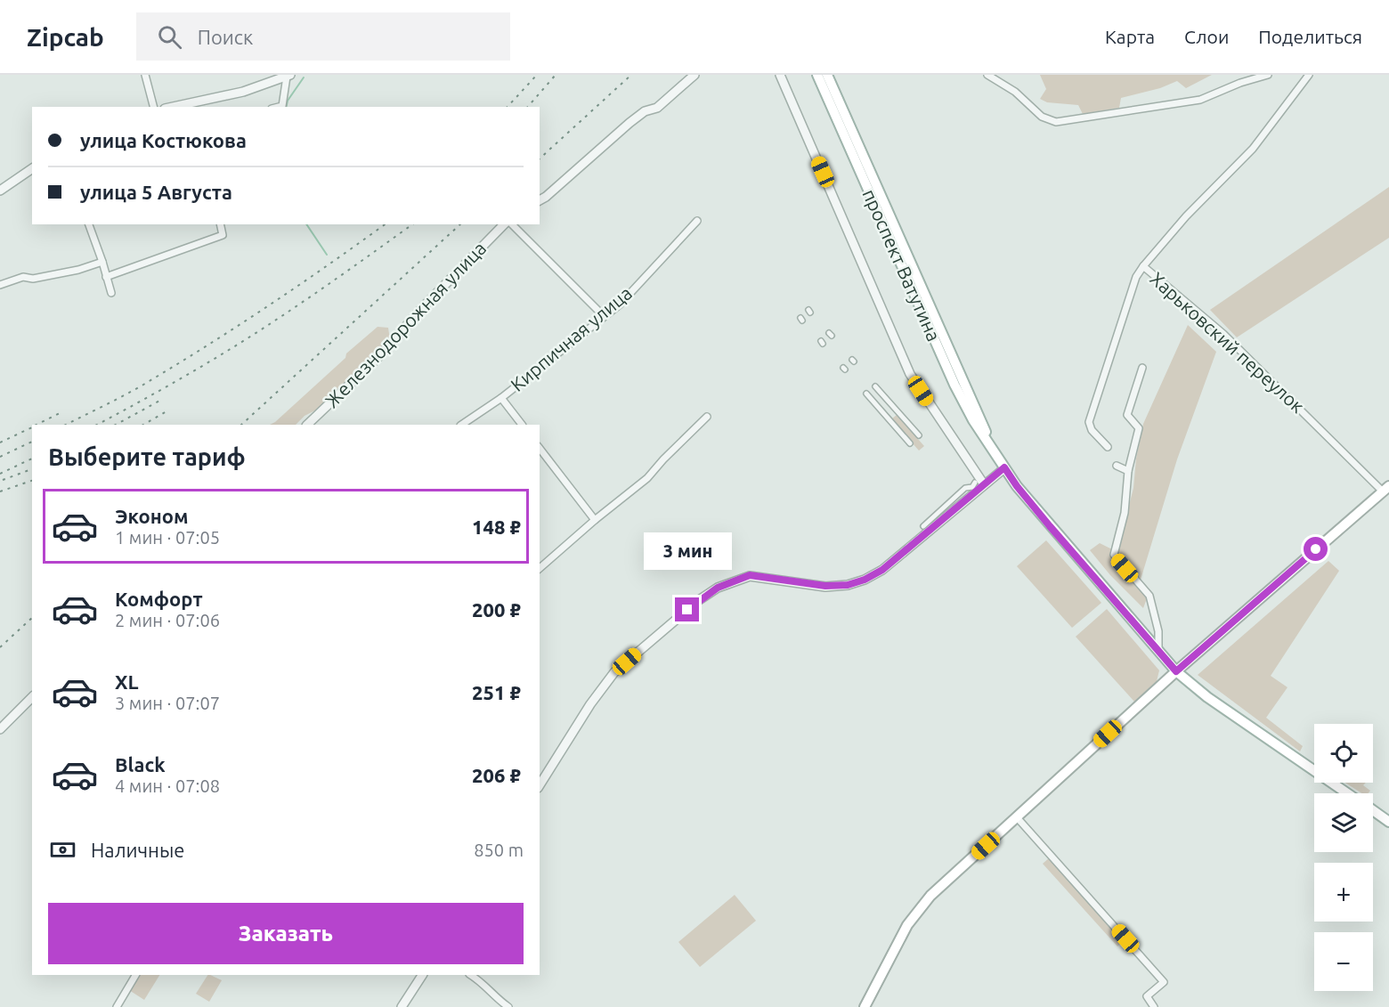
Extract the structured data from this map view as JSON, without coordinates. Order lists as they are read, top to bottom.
{
  "streets": {
    "main road": ["проспект Ватутина"],
    "street": ["Железнодорожная улица", "Кирпичная улица", "Харьковский переулок"]
  },
  "page": {
    "header": "Zipcab",
    "search": "Поиск",
    "nav": ["Карта", "Слои", "Поделиться"],
    "banner": ["улица Костюкова", "улица 5 Августа"],
    "heading": "Выберите тариф",
    "list": [
      {
        "name": "Эконом",
        "note": "1 мин · 07:05",
        "value": "148 ₽"
      },
      {
        "name": "Комфорт",
        "note": "2 мин · 07:06",
        "value": "200 ₽"
      },
      {
        "name": "XL",
        "note": "3 мин · 07:07",
        "value": "251 ₽"
      },
      {
        "name": "Black",
        "note": "4 мин · 07:08",
        "value": "206 ₽"
      }
    ],
    "bubble": "3 мин",
    "map_buttons": ["+", "−"],
    "pay": ["Наличные", "850 m"],
    "buttons": "Заказать"
  }
}
